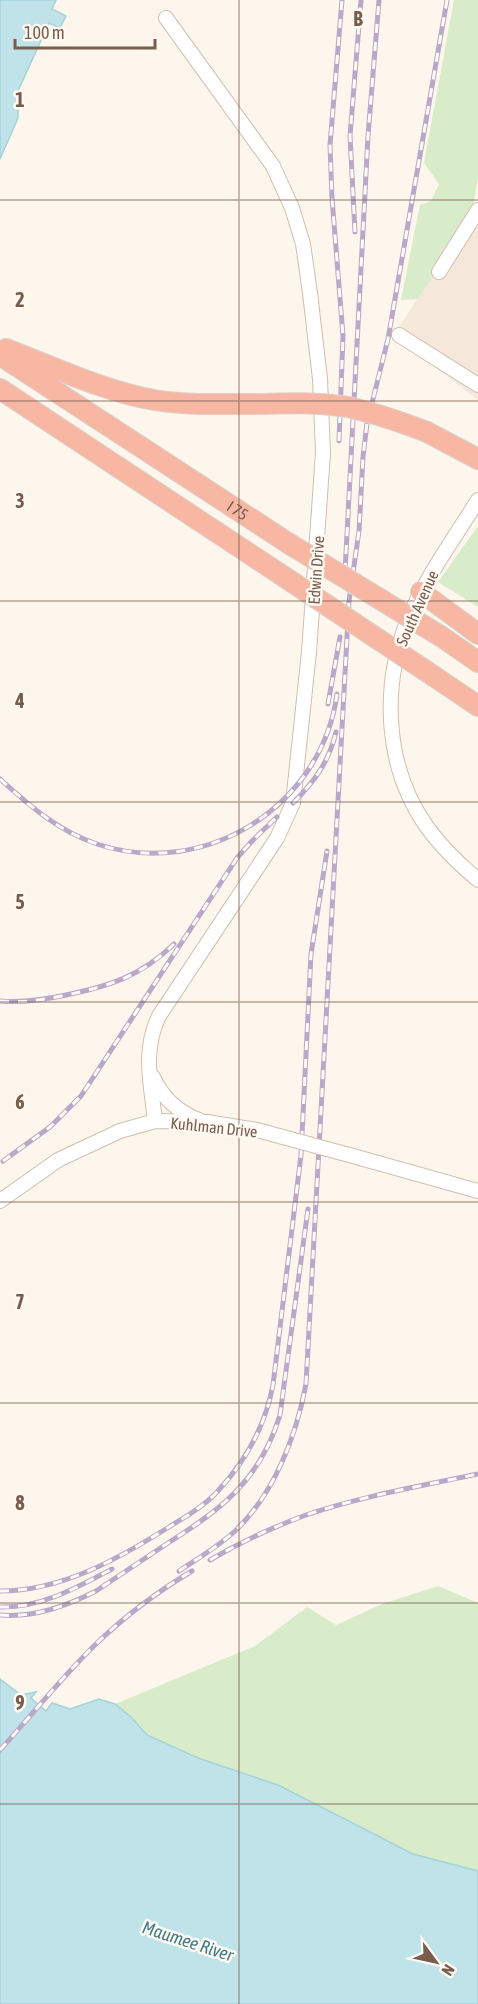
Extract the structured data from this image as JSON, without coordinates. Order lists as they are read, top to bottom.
{
  "streets": {
    "highway": ["I 75"],
    "street": ["Edwin Drive", "South Avenue", "Kuhlman Drive"]
  },
  "crossings": [
    ["Edwin Drive", "Kuhlman Drive"]
  ],
  "water": ["Maumee River"],
  "scale_bar": "100 m",
  "north": "bottom right",
  "grid": {
    "columns": ["B"],
    "rows": [
      "1",
      "2",
      "3",
      "4",
      "5",
      "6",
      "7",
      "8",
      "9"
    ]
  }
}
